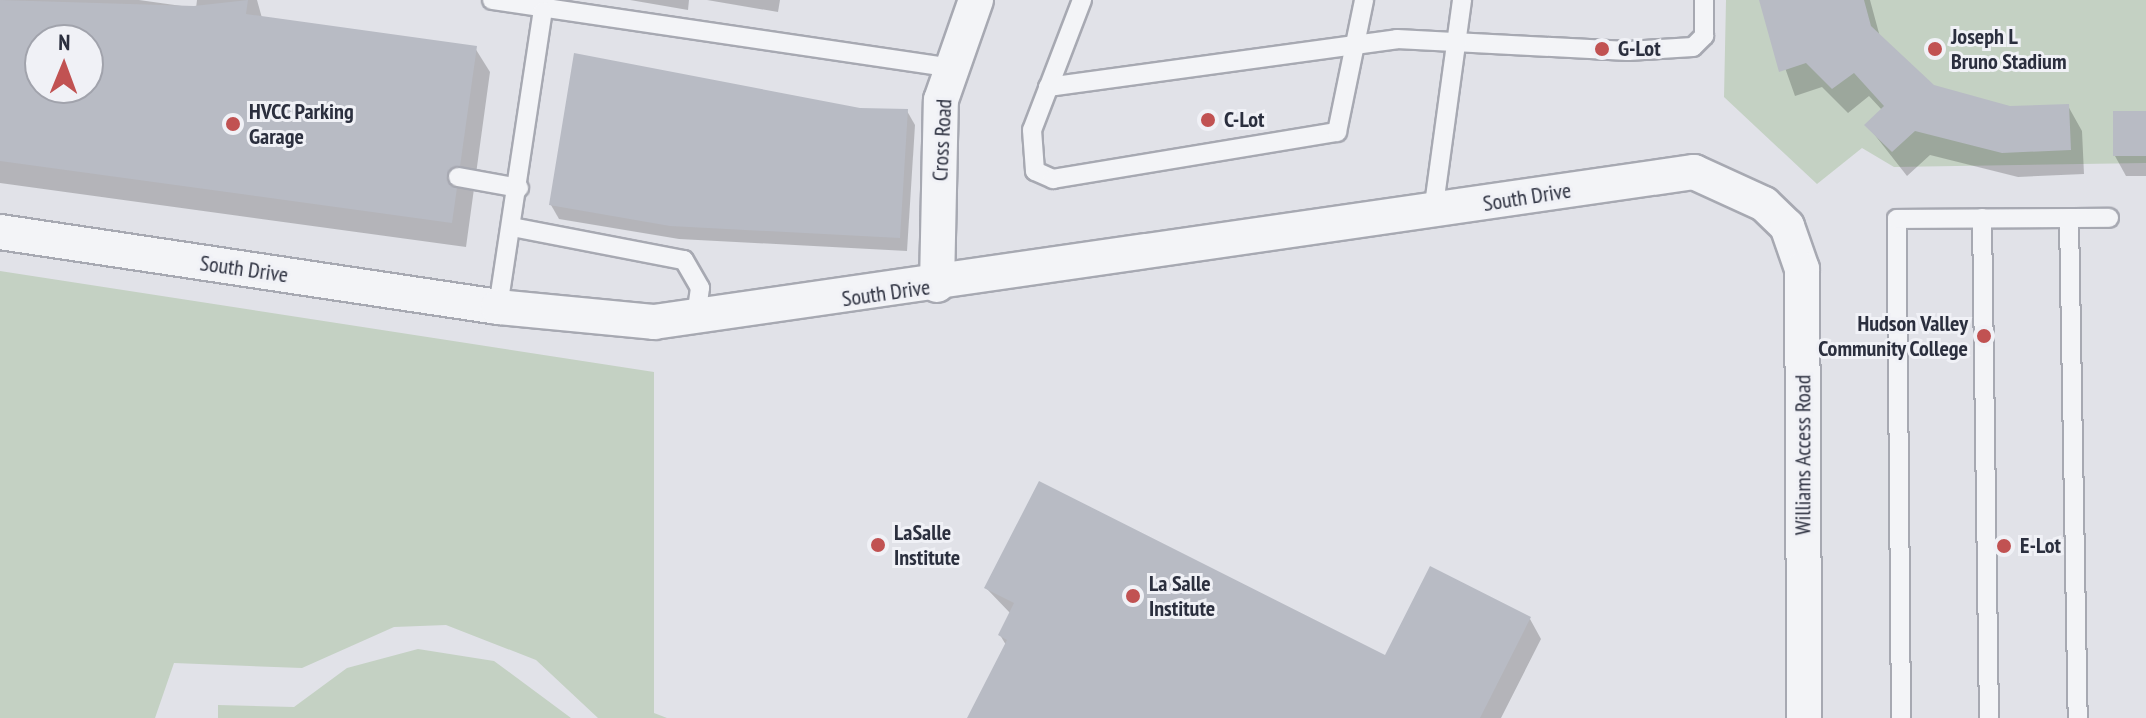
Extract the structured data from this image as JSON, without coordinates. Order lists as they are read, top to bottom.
{
  "streets": {
    "street": ["Cross Road", "South Drive", "Williams Access Road"]
  },
  "crossings": [
    ["Cross Road", "South Drive"],
    ["South Drive", "Williams Access Road"]
  ],
  "places": [
    "G-Lot",
    "Joseph L Bruno Stadium",
    "C-Lot",
    "HVCC Parking Garage",
    "Hudson Valley Community College",
    "LaSalle Institute",
    "E-Lot",
    "La Salle Institute"
  ],
  "north": "top"
}
